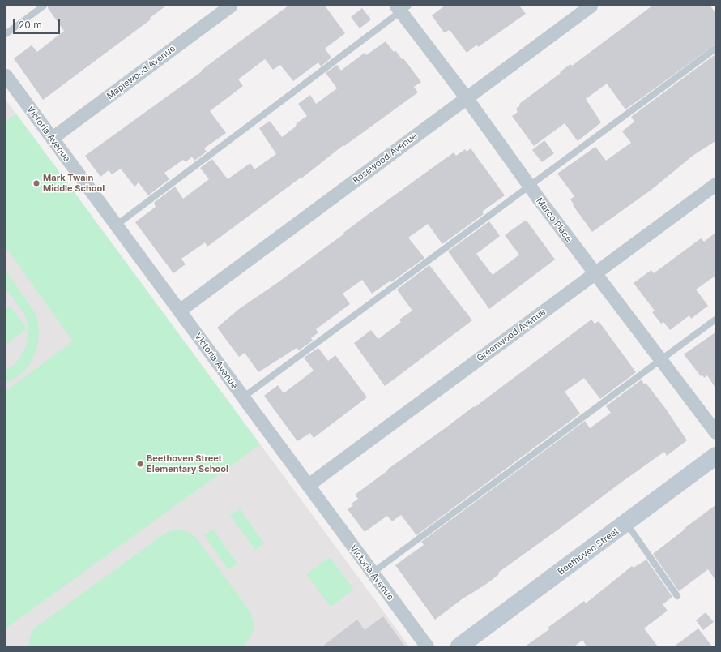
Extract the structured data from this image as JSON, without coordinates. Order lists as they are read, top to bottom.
{
  "streets": {
    "street": [
      "Maplewood Avenue",
      "Victoria Avenue",
      "Rosewood Avenue",
      "Marco Place",
      "Greenwood Avenue",
      "Beethoven Street"
    ]
  },
  "crossings": [
    ["Maplewood Avenue", "Victoria Avenue"],
    ["Victoria Avenue", "Rosewood Avenue"],
    ["Victoria Avenue", "Greenwood Avenue"],
    ["Rosewood Avenue", "Marco Place"],
    ["Marco Place", "Greenwood Avenue"]
  ],
  "places": ["Mark Twain Middle School", "Beethoven Street Elementary School"],
  "scale_bar": "20 m"
}
